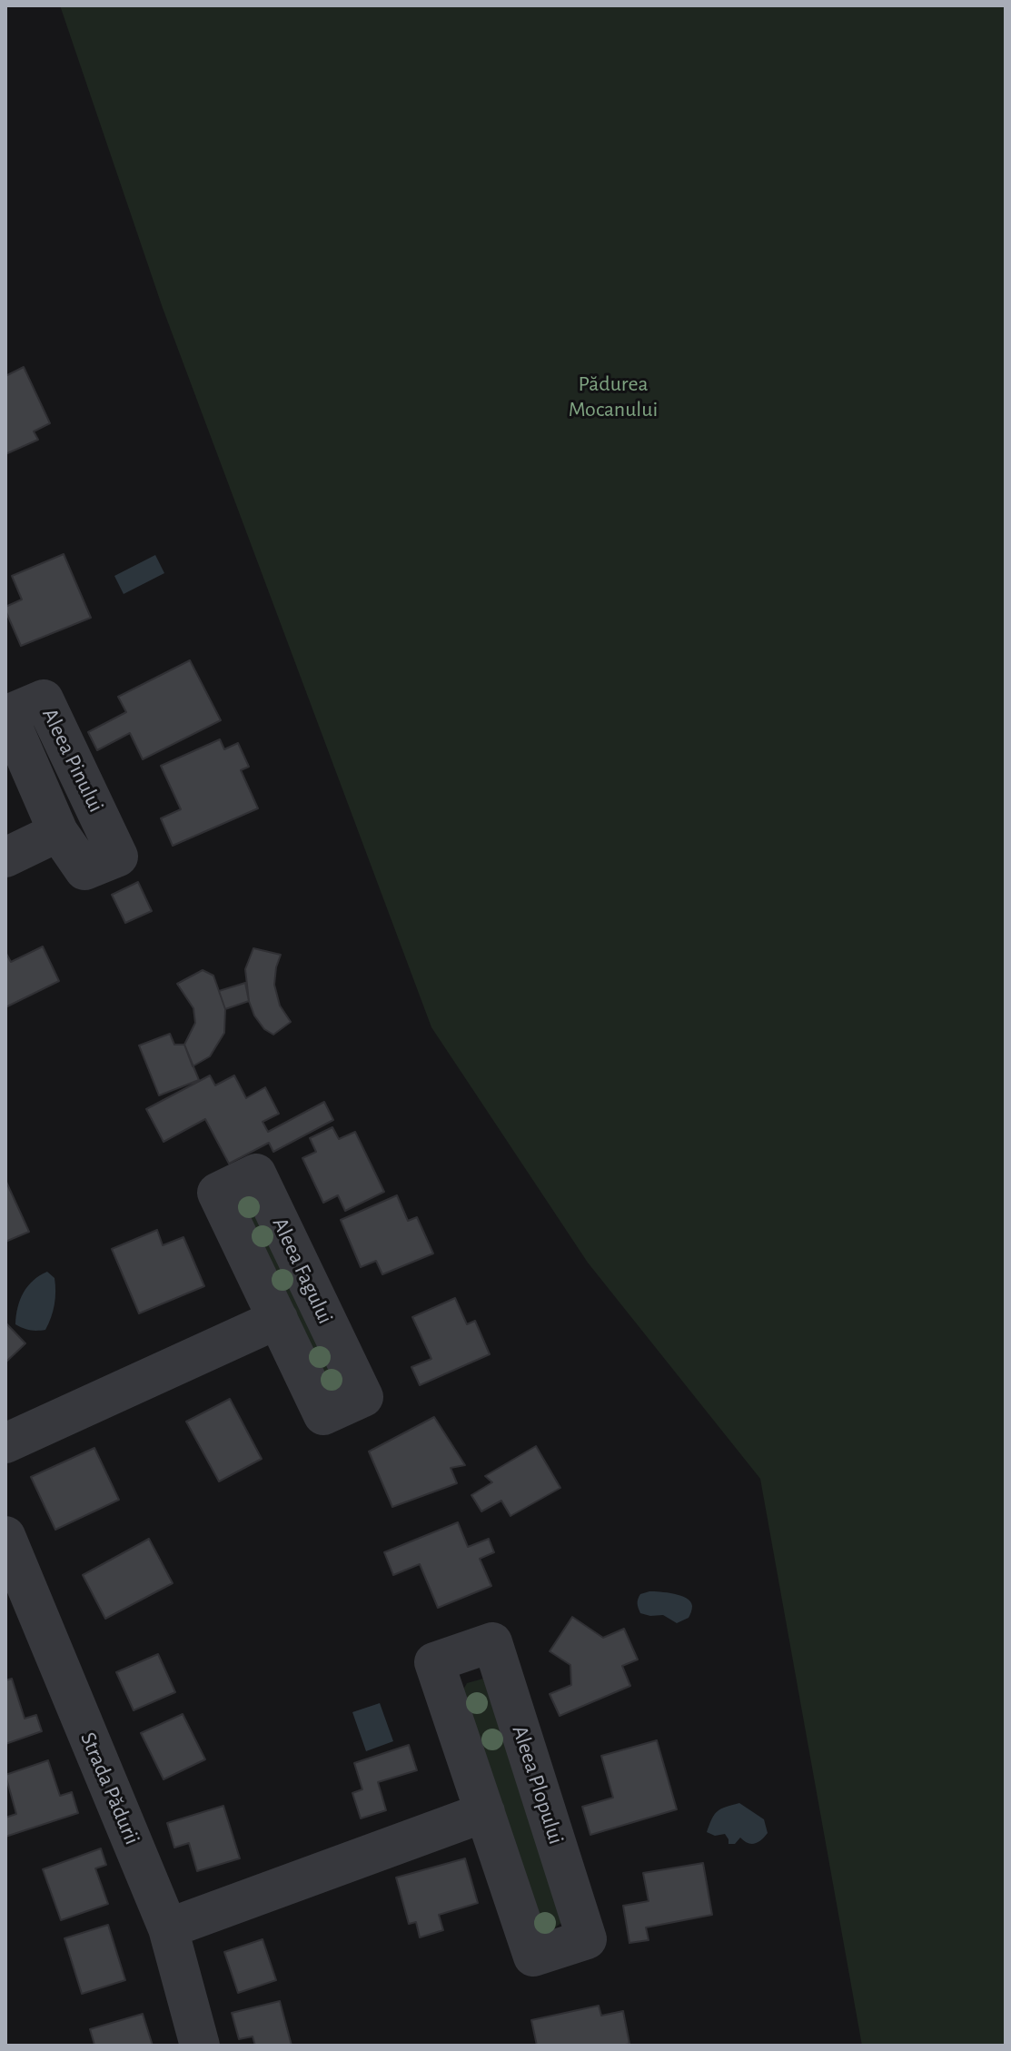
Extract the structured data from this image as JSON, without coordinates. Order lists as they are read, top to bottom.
{
  "streets": {
    "street": [
      "Aleea Pinului",
      "Aleea Fagului",
      "Aleea Plopului",
      "Strada Pădurii"
    ]
  },
  "parks": ["Pădurea Mocanului"]
}
